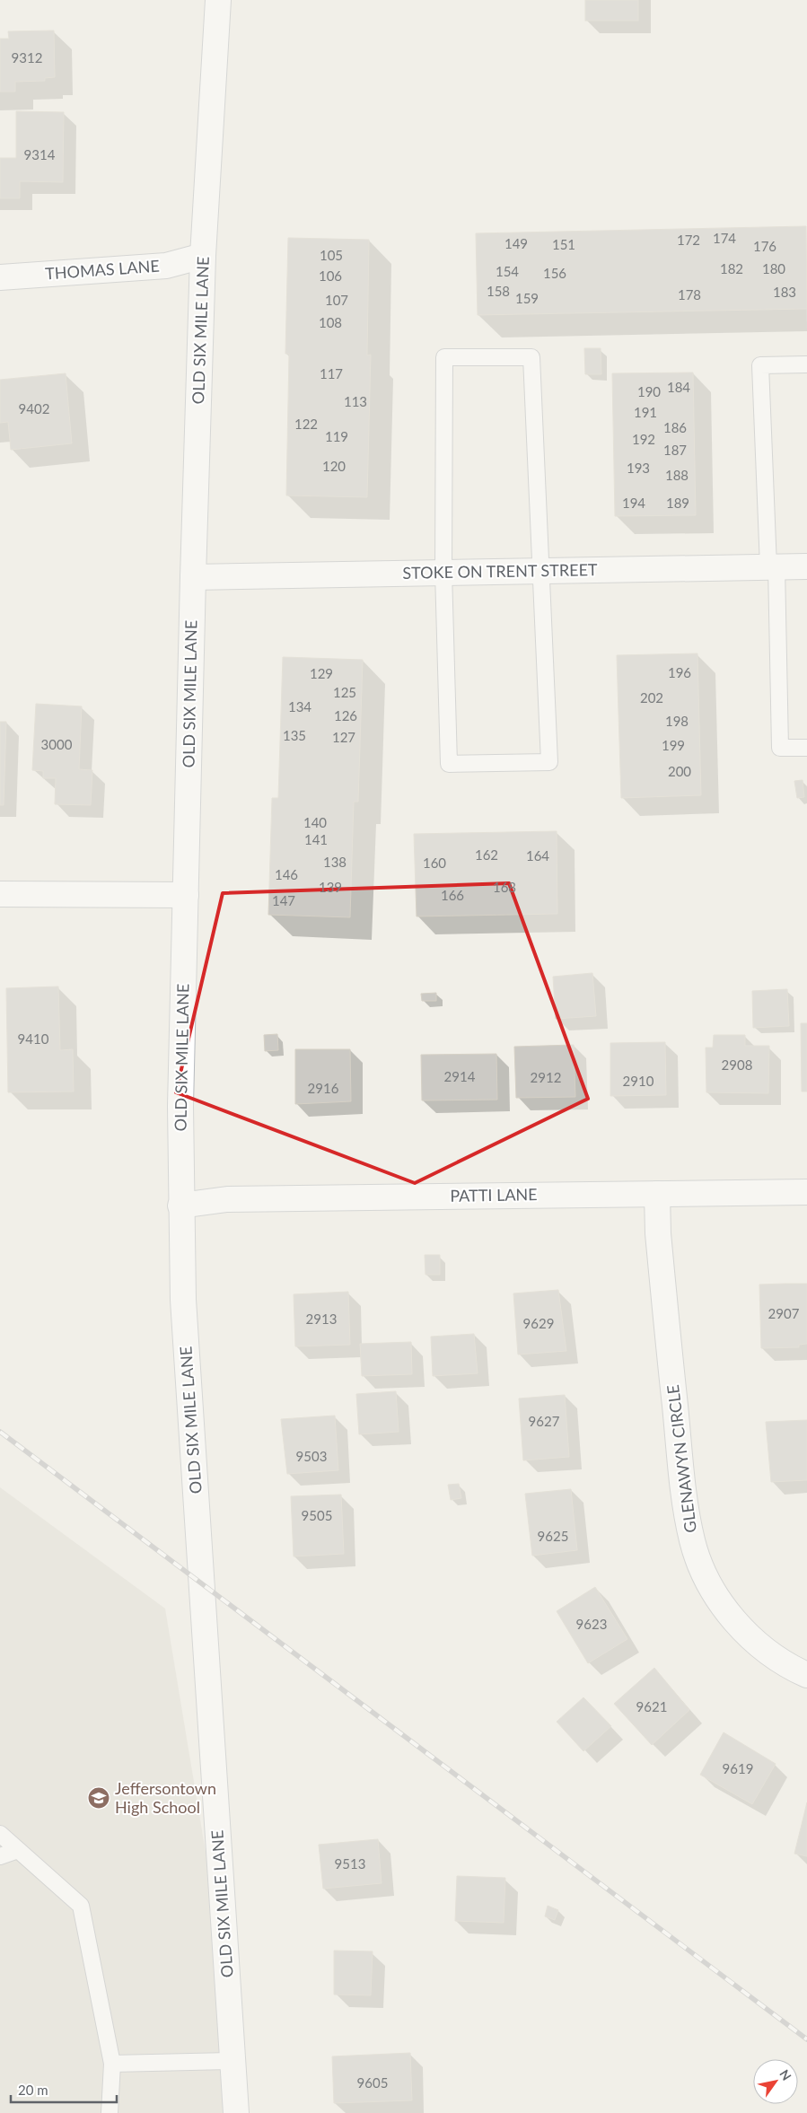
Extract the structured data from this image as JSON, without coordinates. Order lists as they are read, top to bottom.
{
  "streets": {
    "street": [
      "THOMAS LANE",
      "OLD SIX MILE LANE",
      "STOKE ON TRENT STREET",
      "PATTI LANE",
      "GLENAWYN CIRCLE"
    ]
  },
  "crossings": [
    ["THOMAS LANE", "OLD SIX MILE LANE"],
    ["OLD SIX MILE LANE", "STOKE ON TRENT STREET"],
    ["OLD SIX MILE LANE", "PATTI LANE"],
    ["PATTI LANE", "GLENAWYN CIRCLE"]
  ],
  "places": {
    "school or university": ["Jeffersontown High School"]
  },
  "house_numbers": [
    "9312",
    "9314",
    "174",
    "172",
    "149",
    "151",
    "176",
    "105",
    "182",
    "180",
    "154",
    "156",
    "106",
    "158",
    "183",
    "178",
    "159",
    "107",
    "108",
    "117",
    "184",
    "190",
    "113",
    "9402",
    "191",
    "122",
    "186",
    "119",
    "192",
    "187",
    "120",
    "193",
    "188",
    "194",
    "189",
    "196",
    "129",
    "125",
    "202",
    "134",
    "126",
    "198",
    "135",
    "127",
    "3000",
    "199",
    "200",
    "140",
    "141",
    "162",
    "164",
    "138",
    "160",
    "146",
    "139",
    "168",
    "166",
    "147",
    "9410",
    "2908",
    "2914",
    "2912",
    "2910",
    "2916",
    "2907",
    "2913",
    "9629",
    "9627",
    "9503",
    "9505",
    "9625",
    "9623",
    "9621",
    "9619",
    "9513",
    "9605"
  ],
  "scale_bar": "20 m",
  "north": "top right"
}
